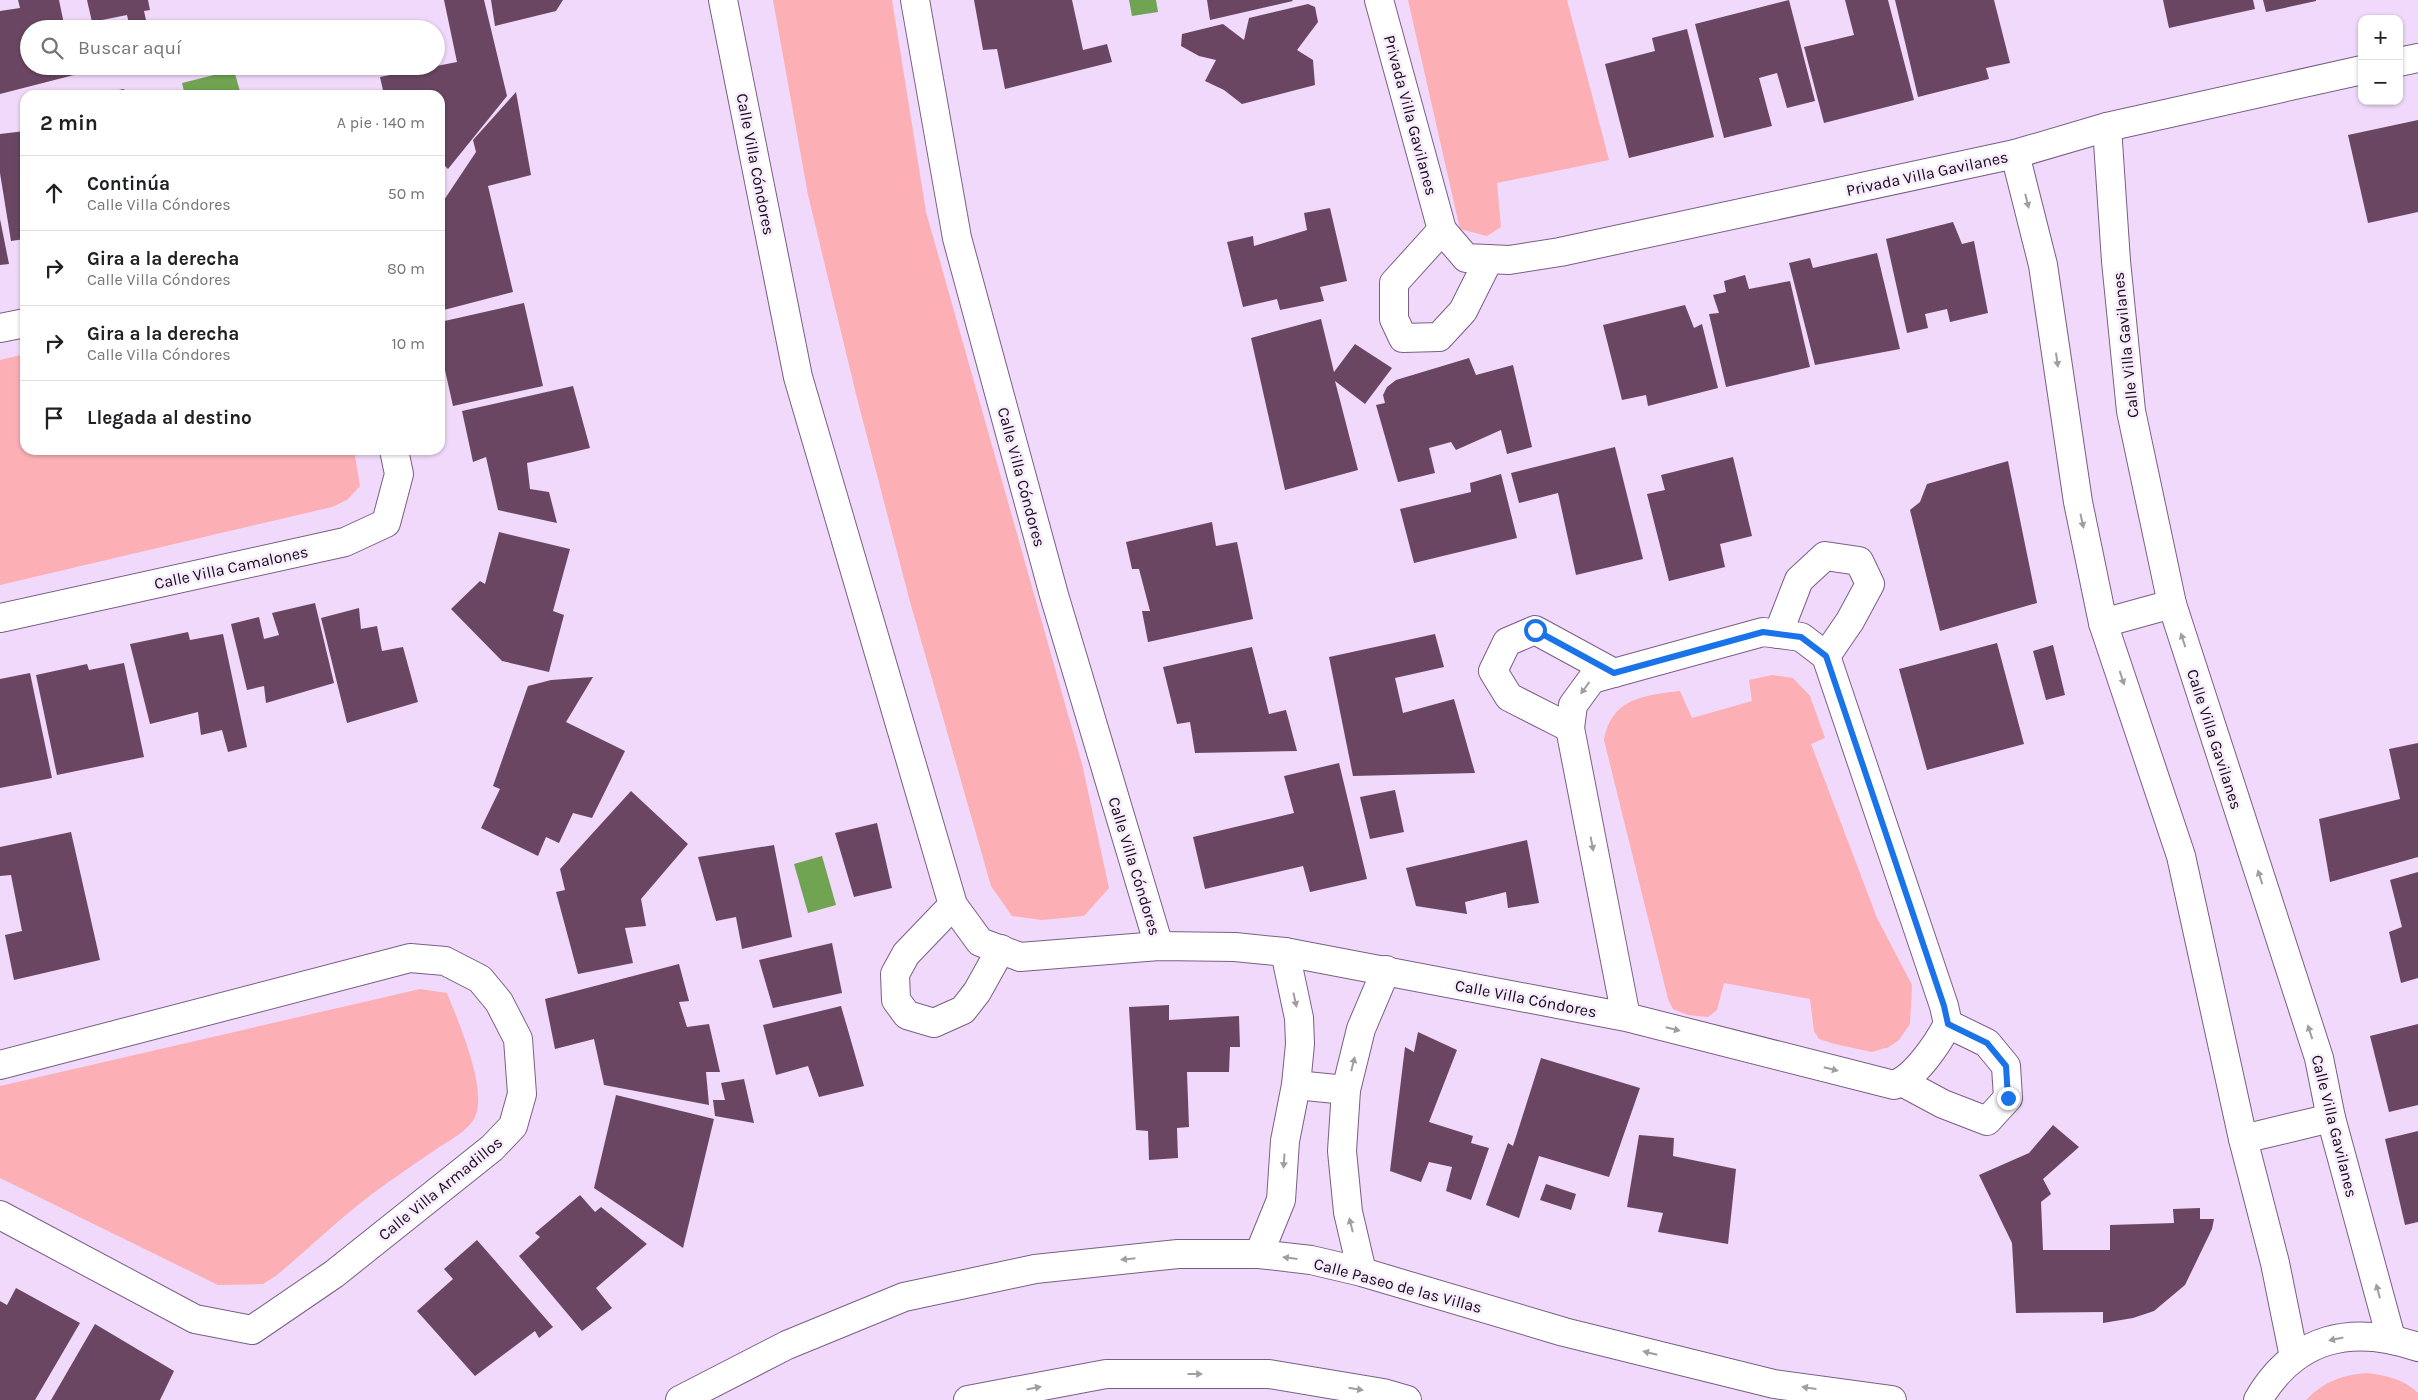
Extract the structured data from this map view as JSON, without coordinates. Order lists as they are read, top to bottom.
{
  "streets": {
    "street": [
      "Privada Villa Gavilanes",
      "Calle Villa Cóndores",
      "Calle Villa Gavilanes",
      "Calle Villa Camalones",
      "Calle Villa Armadillos",
      "Calle Paseo de las Villas"
    ]
  },
  "crossings": [
    ["Privada Villa Gavilanes", "Calle Villa Gavilanes"]
  ],
  "page": {
    "map_buttons": ["+", "−"],
    "search": "Buscar aquí",
    "heading": ["2 min", "A pie · 140 m"],
    "list": [
      ["Continúa", "Calle Villa Cóndores", "50 m"],
      ["Gira a la derecha", "Calle Villa Cóndores", "80 m"],
      ["Gira a la derecha", "Calle Villa Cóndores", "10 m"],
      "Llegada al destino"
    ]
  }
}
